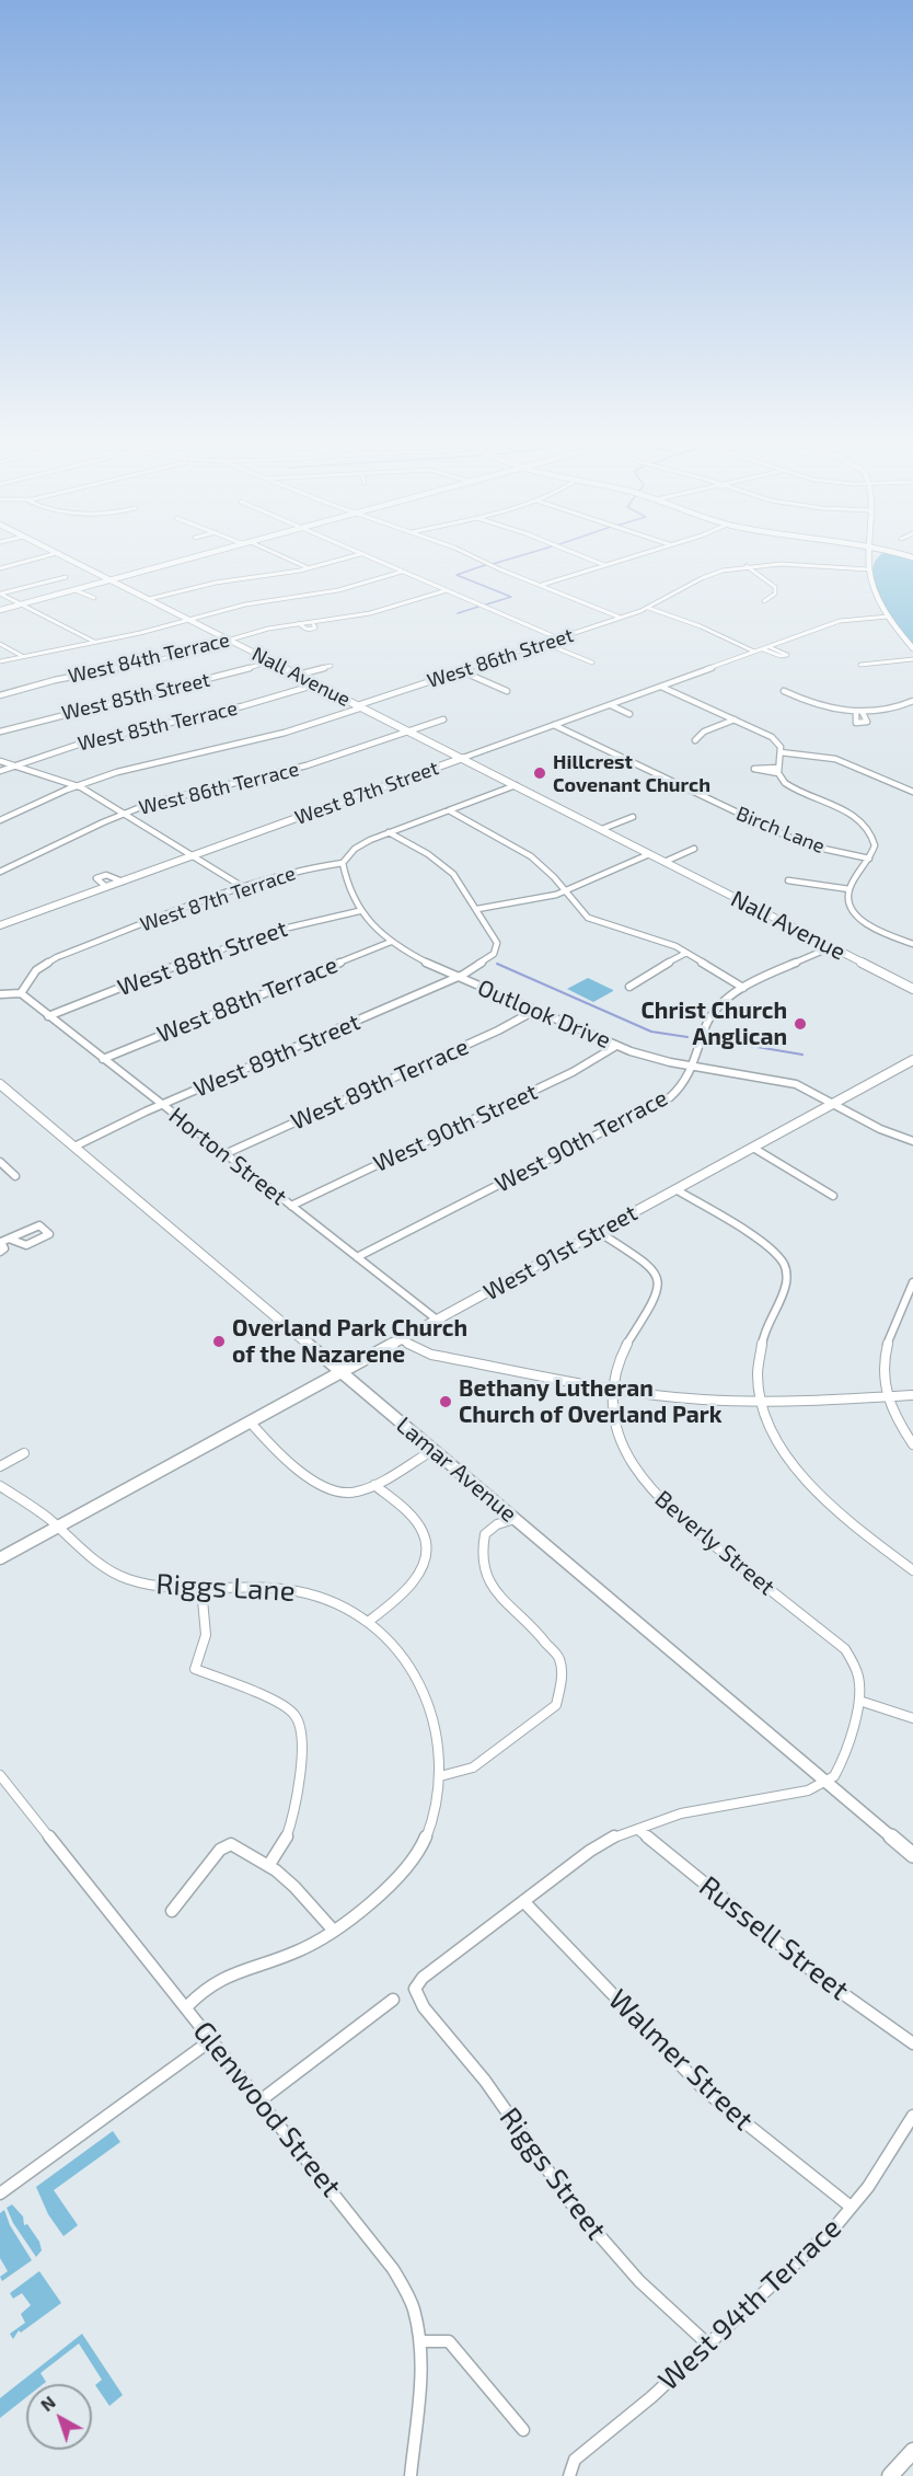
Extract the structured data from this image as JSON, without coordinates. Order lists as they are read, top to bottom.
{
  "streets": {
    "street": [
      "West 84th Terrace",
      "West 86th Street",
      "Nall Avenue",
      "West 85th Street",
      "West 85th Terrace",
      "West 86th Terrace",
      "West 87th Street",
      "Birch Lane",
      "West 87th Terrace",
      "West 88th Street",
      "West 88th Terrace",
      "Outlook Drive",
      "West 89th Street",
      "West 89th Terrace",
      "West 90th Street",
      "West 90th Terrace",
      "Horton Street",
      "West 91st Street",
      "Lamar Avenue",
      "Beverly Street",
      "Riggs Lane",
      "Russell Street",
      "Walmer Street",
      "Glenwood Street",
      "Riggs Street",
      "West 94th Terrace"
    ]
  },
  "crossings": [
    ["West 84th Terrace", "Nall Avenue"],
    ["West 86th Street", "Nall Avenue"],
    ["Nall Avenue", "West 85th Street"],
    ["Nall Avenue", "West 85th Terrace"],
    ["Nall Avenue", "West 86th Terrace"],
    ["Nall Avenue", "West 87th Street"],
    ["Nall Avenue", "West 87th Terrace"],
    ["Nall Avenue", "West 90th Terrace"],
    ["West 87th Street", "Birch Lane"],
    ["West 87th Terrace", "Outlook Drive"],
    ["West 87th Terrace", "Horton Street"],
    ["West 88th Street", "Outlook Drive"],
    ["West 88th Street", "Horton Street"],
    ["West 88th Terrace", "Outlook Drive"],
    ["West 88th Terrace", "Horton Street"],
    ["Outlook Drive", "West 89th Street"],
    ["Outlook Drive", "West 89th Terrace"],
    ["Outlook Drive", "West 90th Street"],
    ["Outlook Drive", "West 90th Terrace"],
    ["Outlook Drive", "West 91st Street"],
    ["West 89th Street", "Horton Street"],
    ["West 89th Street", "Lamar Avenue"],
    ["West 89th Terrace", "Horton Street"],
    ["West 90th Street", "Horton Street"],
    ["West 90th Terrace", "Horton Street"],
    ["Horton Street", "West 91st Street"],
    ["West 91st Street", "Lamar Avenue"],
    ["West 91st Street", "Beverly Street"],
    ["West 91st Street", "Riggs Lane"],
    ["Lamar Avenue", "Beverly Street"],
    ["Riggs Lane", "Glenwood Street"],
    ["Walmer Street", "Riggs Street"],
    ["Walmer Street", "West 94th Terrace"],
    ["Riggs Street", "West 94th Terrace"]
  ],
  "places": [
    "Hillcrest Covenant Church",
    "Christ Church Anglican",
    "Overland Park Church of the Nazarene",
    "Bethany Lutheran Church of Overland Park"
  ],
  "north": "top left"
}
